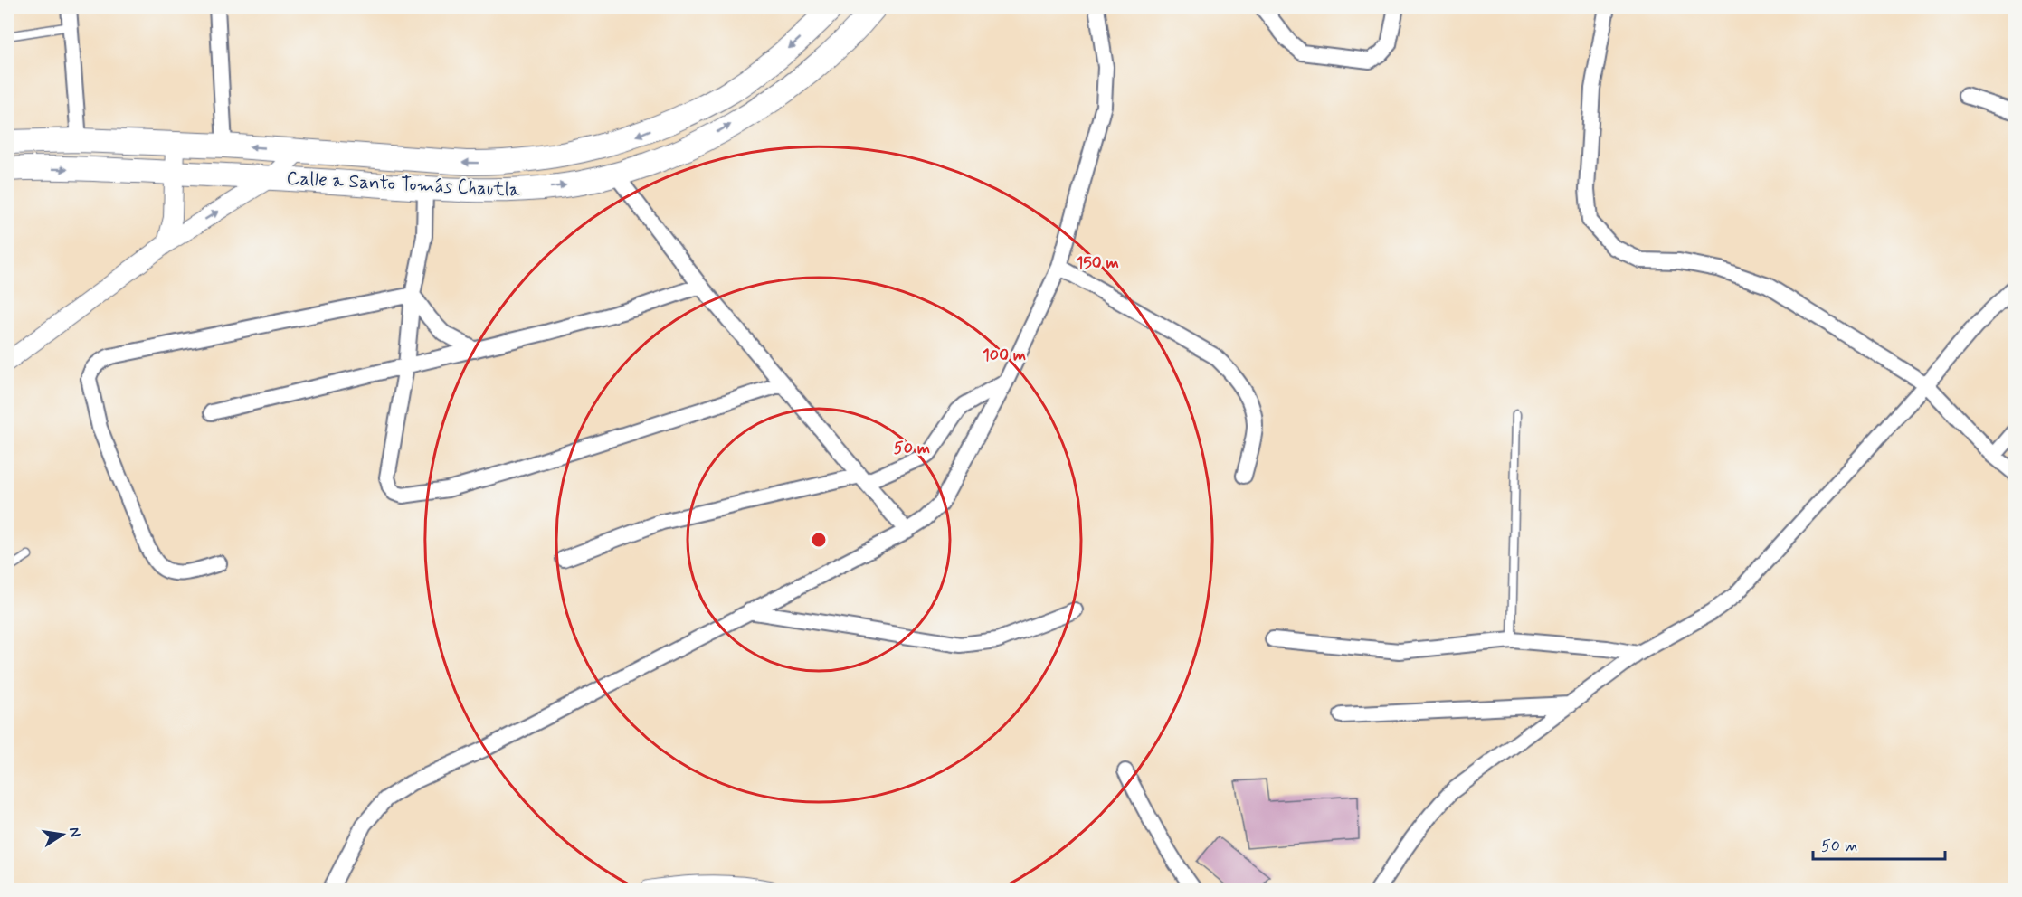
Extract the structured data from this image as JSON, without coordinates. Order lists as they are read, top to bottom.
{
  "streets": {
    "main road": ["Calle a Santo Tomás Chautla"]
  },
  "scale_bar": "50 m",
  "north": "right",
  "rings": ["150 m", "100 m", "50 m"]
}
